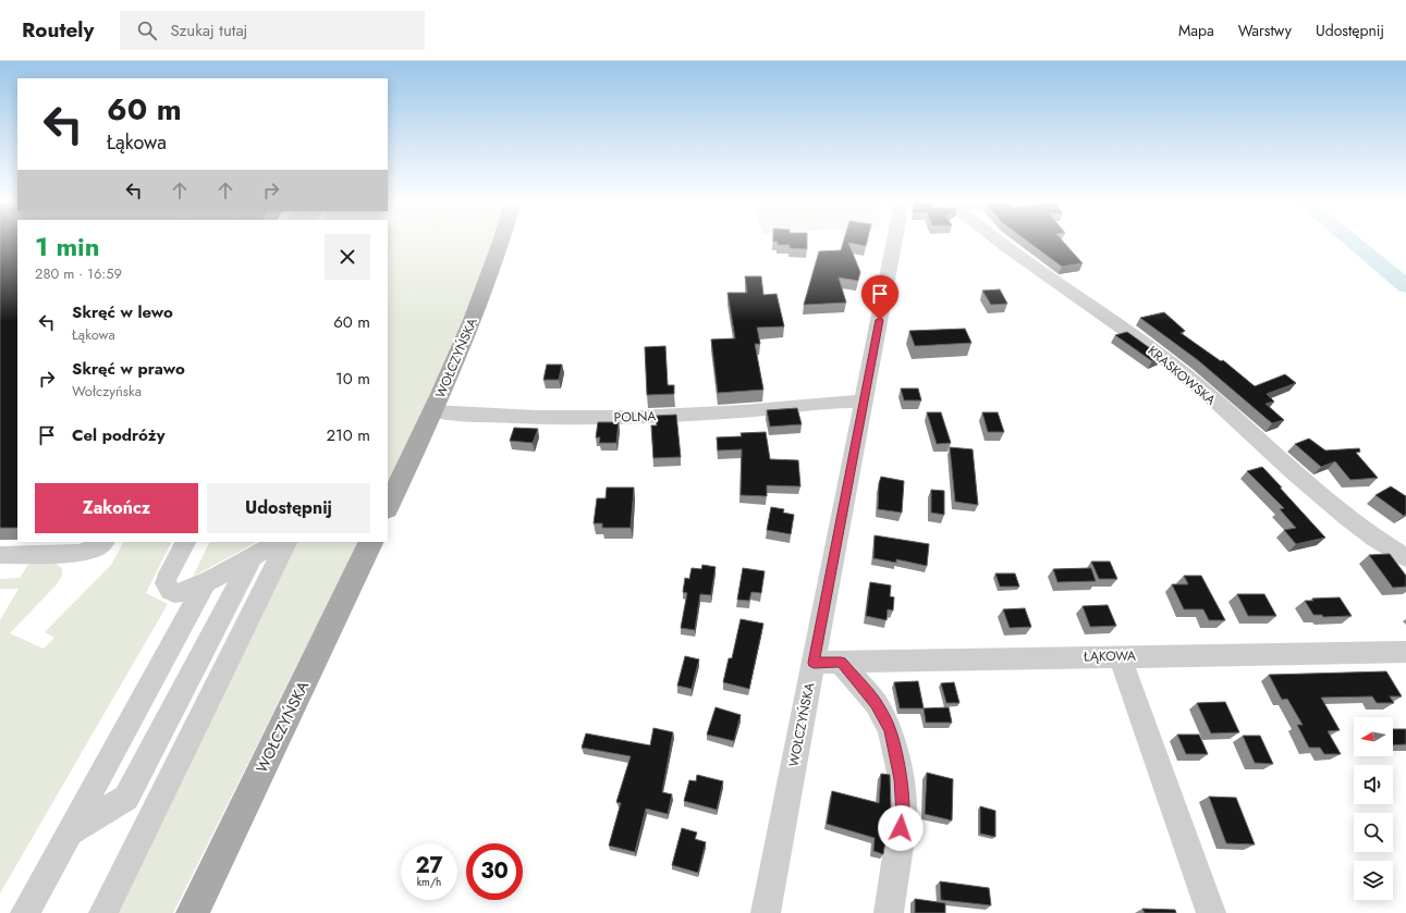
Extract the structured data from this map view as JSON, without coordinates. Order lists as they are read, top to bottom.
{
  "streets": {
    "main road": ["WOŁCZYŃSKA"],
    "street": ["KRASKOWSKA", "POLNA", "ŁĄKOWA"]
  },
  "crossings": [
    ["WOŁCZYŃSKA", "POLNA"],
    ["WOŁCZYŃSKA", "ŁĄKOWA"]
  ],
  "north": "left",
  "page": {
    "header": "Routely",
    "search": "Szukaj tutaj",
    "nav": ["Mapa", "Warstwy", "Udostępnij"],
    "turn": ["60 m", "Łąkowa"],
    "heading": ["1 min", "280 m · 16:59"],
    "list": [
      {
        "name": "Skręć w lewo",
        "note": "Łąkowa",
        "value": "60 m"
      },
      {
        "name": "Skręć w prawo",
        "note": "Wołczyńska",
        "value": "10 m"
      },
      {
        "name": "Cel podróży",
        "value": "210 m"
      }
    ],
    "buttons": ["Zakończ", "Udostępnij"],
    "speed": "27 km/h",
    "limit": "30"
  }
}
